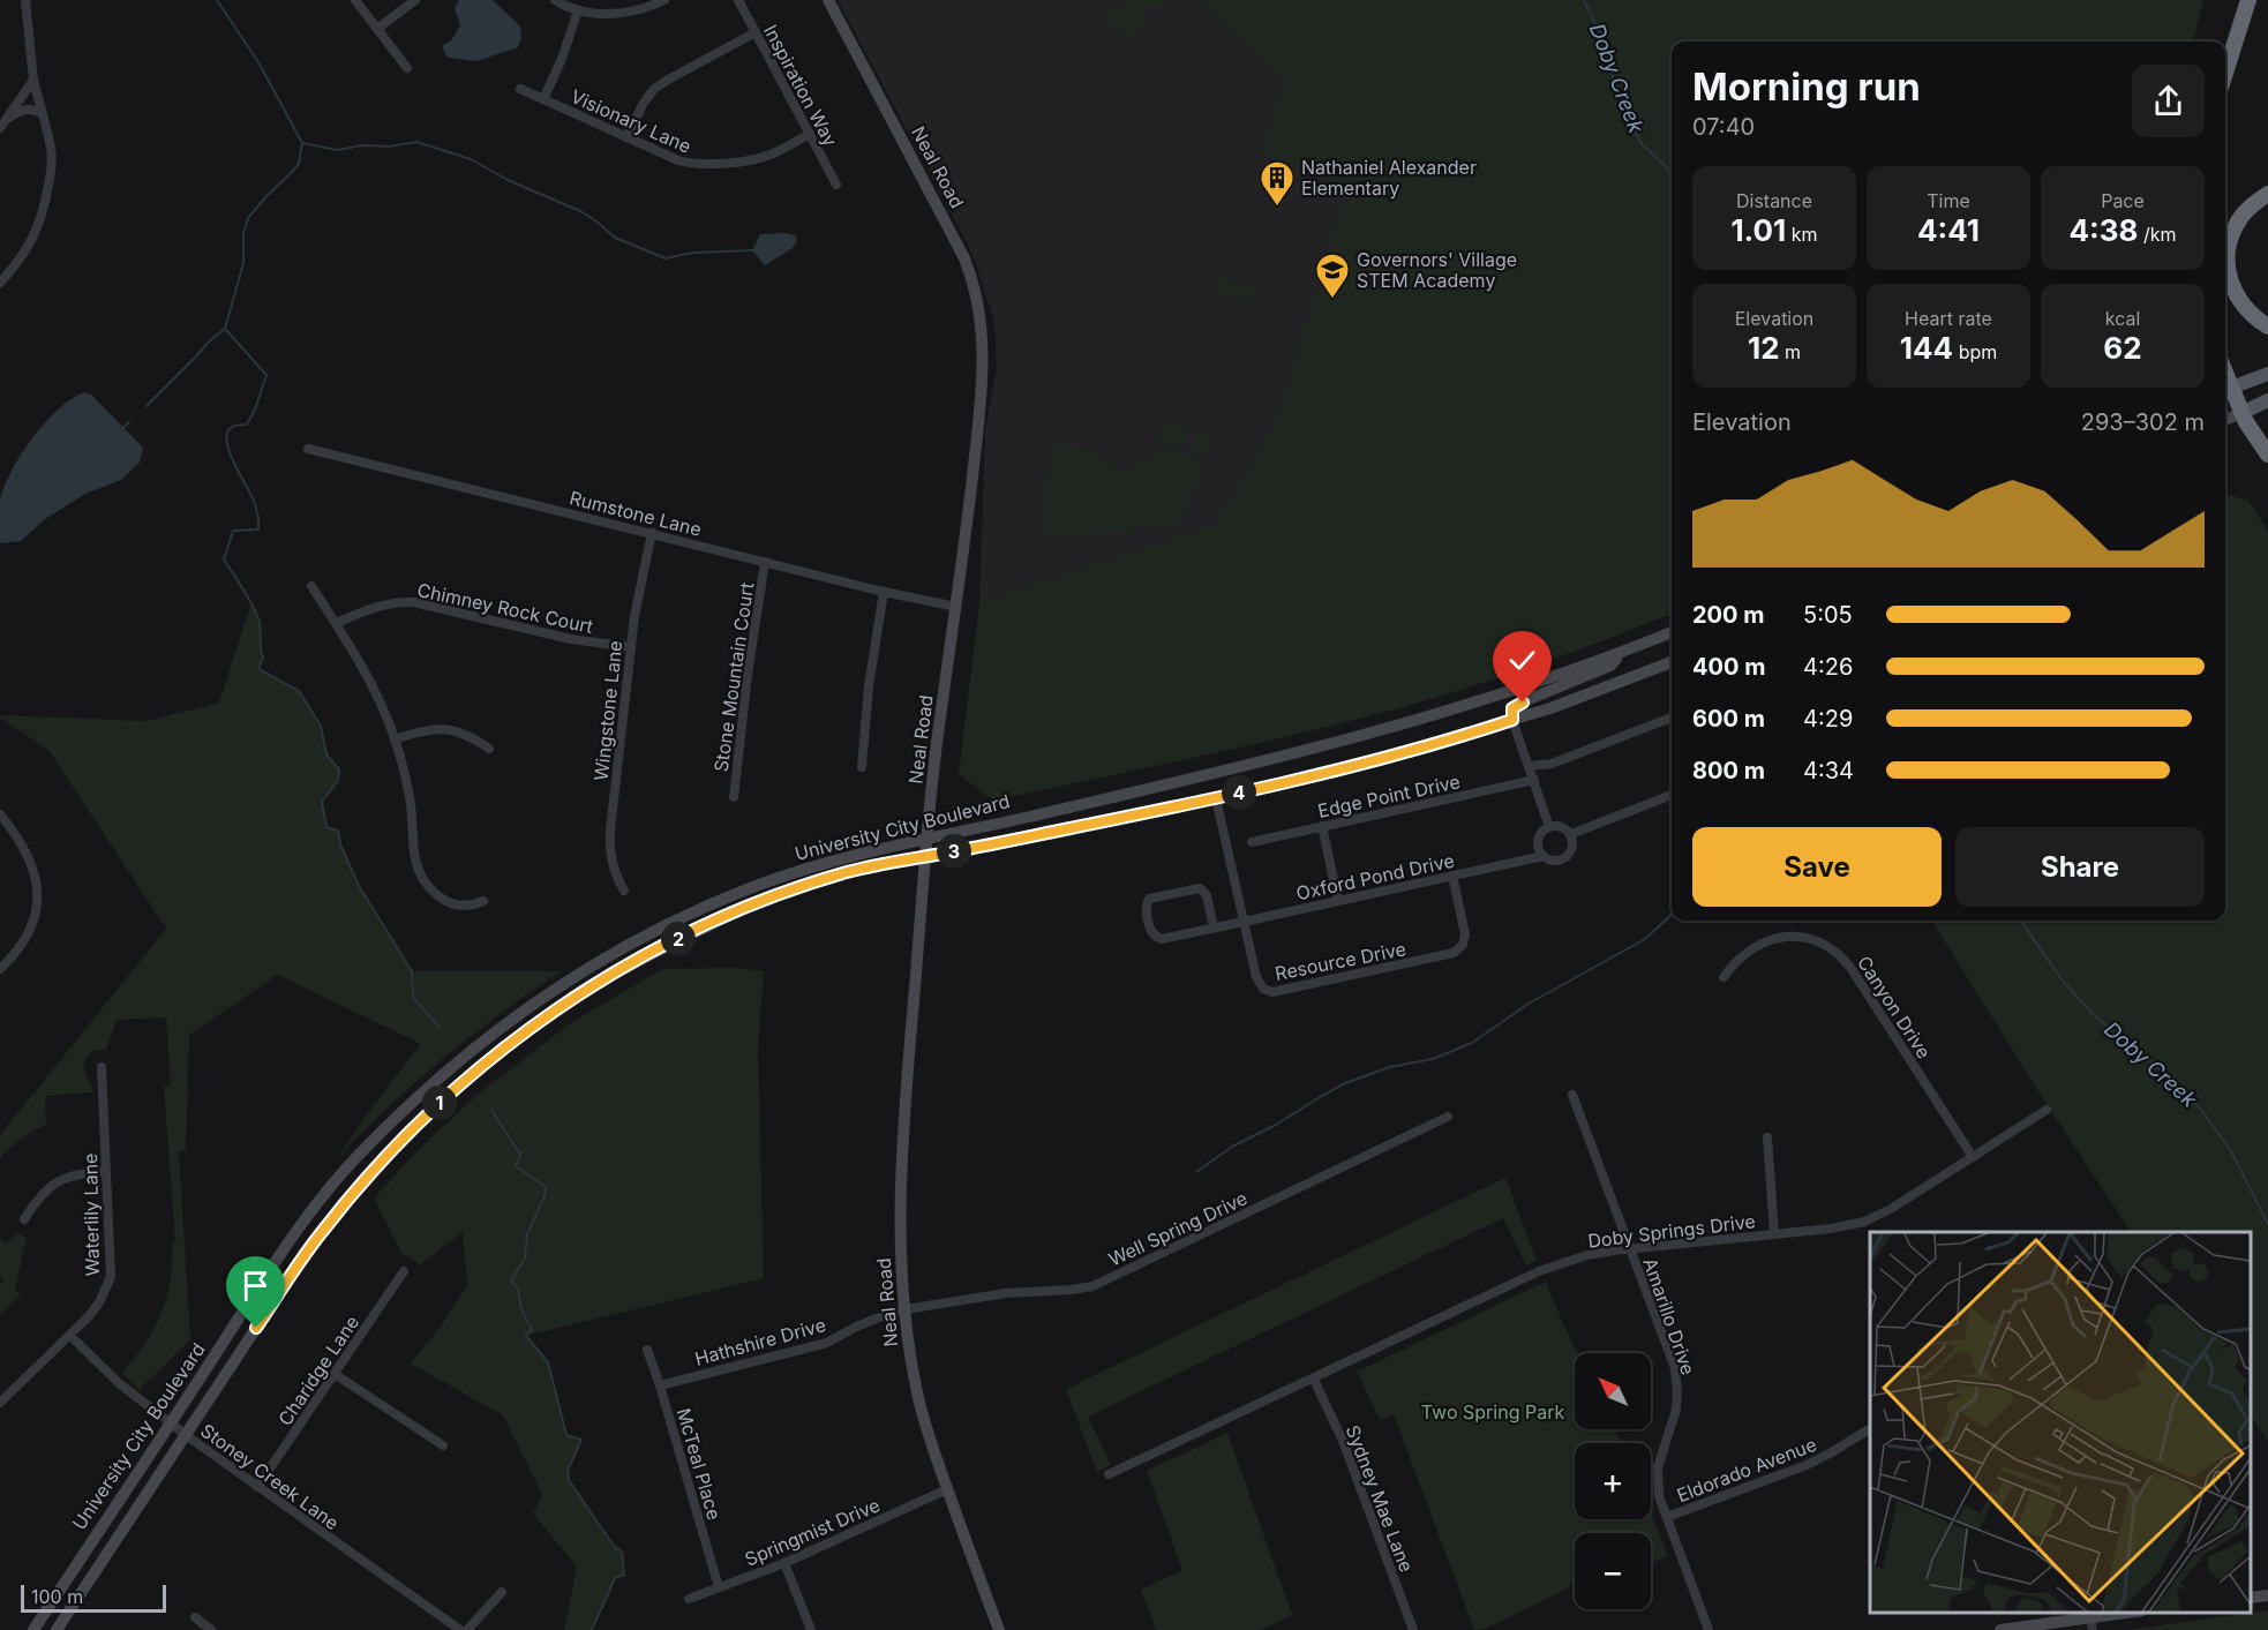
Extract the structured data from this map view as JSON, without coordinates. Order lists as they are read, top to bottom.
{
  "streets": {
    "main road": ["Neal Road", "University City Boulevard"],
    "street": [
      "Inspiration Way",
      "Visionary Lane",
      "Rumstone Lane",
      "Chimney Rock Court",
      "Stone Mountain Court",
      "Wingstone Lane",
      "Edge Point Drive",
      "Oxford Pond Drive",
      "Resource Drive",
      "Canyon Drive",
      "Waterlily Lane",
      "Well Spring Drive",
      "Doby Springs Drive",
      "Amarillo Drive",
      "Hathshire Drive",
      "Charidge Lane",
      "McTeal Place",
      "Eldorado Avenue",
      "Stoney Creek Lane",
      "Sydney Mae Lane",
      "Springmist Drive"
    ]
  },
  "crossings": [
    ["Inspiration Way", "Visionary Lane"],
    ["Neal Road", "Rumstone Lane"],
    ["Neal Road", "University City Boulevard"],
    ["Neal Road", "Well Spring Drive"],
    ["Neal Road", "Hathshire Drive"],
    ["Neal Road", "Springmist Drive"],
    ["Rumstone Lane", "Stone Mountain Court"],
    ["Rumstone Lane", "Wingstone Lane"],
    ["Chimney Rock Court", "Wingstone Lane"],
    ["University City Boulevard", "Resource Drive"],
    ["University City Boulevard", "Stoney Creek Lane"],
    ["Oxford Pond Drive", "Resource Drive"],
    ["Canyon Drive", "Doby Springs Drive"],
    ["Waterlily Lane", "Stoney Creek Lane"],
    ["Well Spring Drive", "Hathshire Drive"],
    ["Doby Springs Drive", "Amarillo Drive"],
    ["Doby Springs Drive", "Sydney Mae Lane"],
    ["Amarillo Drive", "Eldorado Avenue"],
    ["Hathshire Drive", "McTeal Place"],
    ["Charidge Lane", "Stoney Creek Lane"],
    ["McTeal Place", "Springmist Drive"]
  ],
  "water": ["Doby Creek"],
  "parks": ["Two Spring Park"],
  "places": {
    "building": ["Nathaniel Alexander Elementary"],
    "school or university": ["Governors' Village STEM Academy"]
  },
  "scale_bar": "100 m",
  "north": "top left",
  "page": {
    "heading": ["Morning run", "07:40"],
    "stats": [
      ["Distance", "1.01 km"],
      ["Time", "4:41"],
      ["Pace", "4:38 /km"],
      ["Elevation", "12 m"],
      ["Heart rate", "144 bpm"],
      ["kcal", "62"]
    ],
    "chart": ["Elevation", "293–302 m"],
    "list": [
      {
        "name": "200 m",
        "note": "5:05"
      },
      {
        "name": "400 m",
        "note": "4:26"
      },
      {
        "name": "600 m",
        "note": "4:29"
      },
      {
        "name": "800 m",
        "note": "4:34"
      }
    ],
    "pins": [
      "4",
      "3",
      "2",
      "1"
    ],
    "buttons": ["Save", "Share"],
    "map_buttons": ["+", "−"],
    "scale": "100 m"
  }
}
